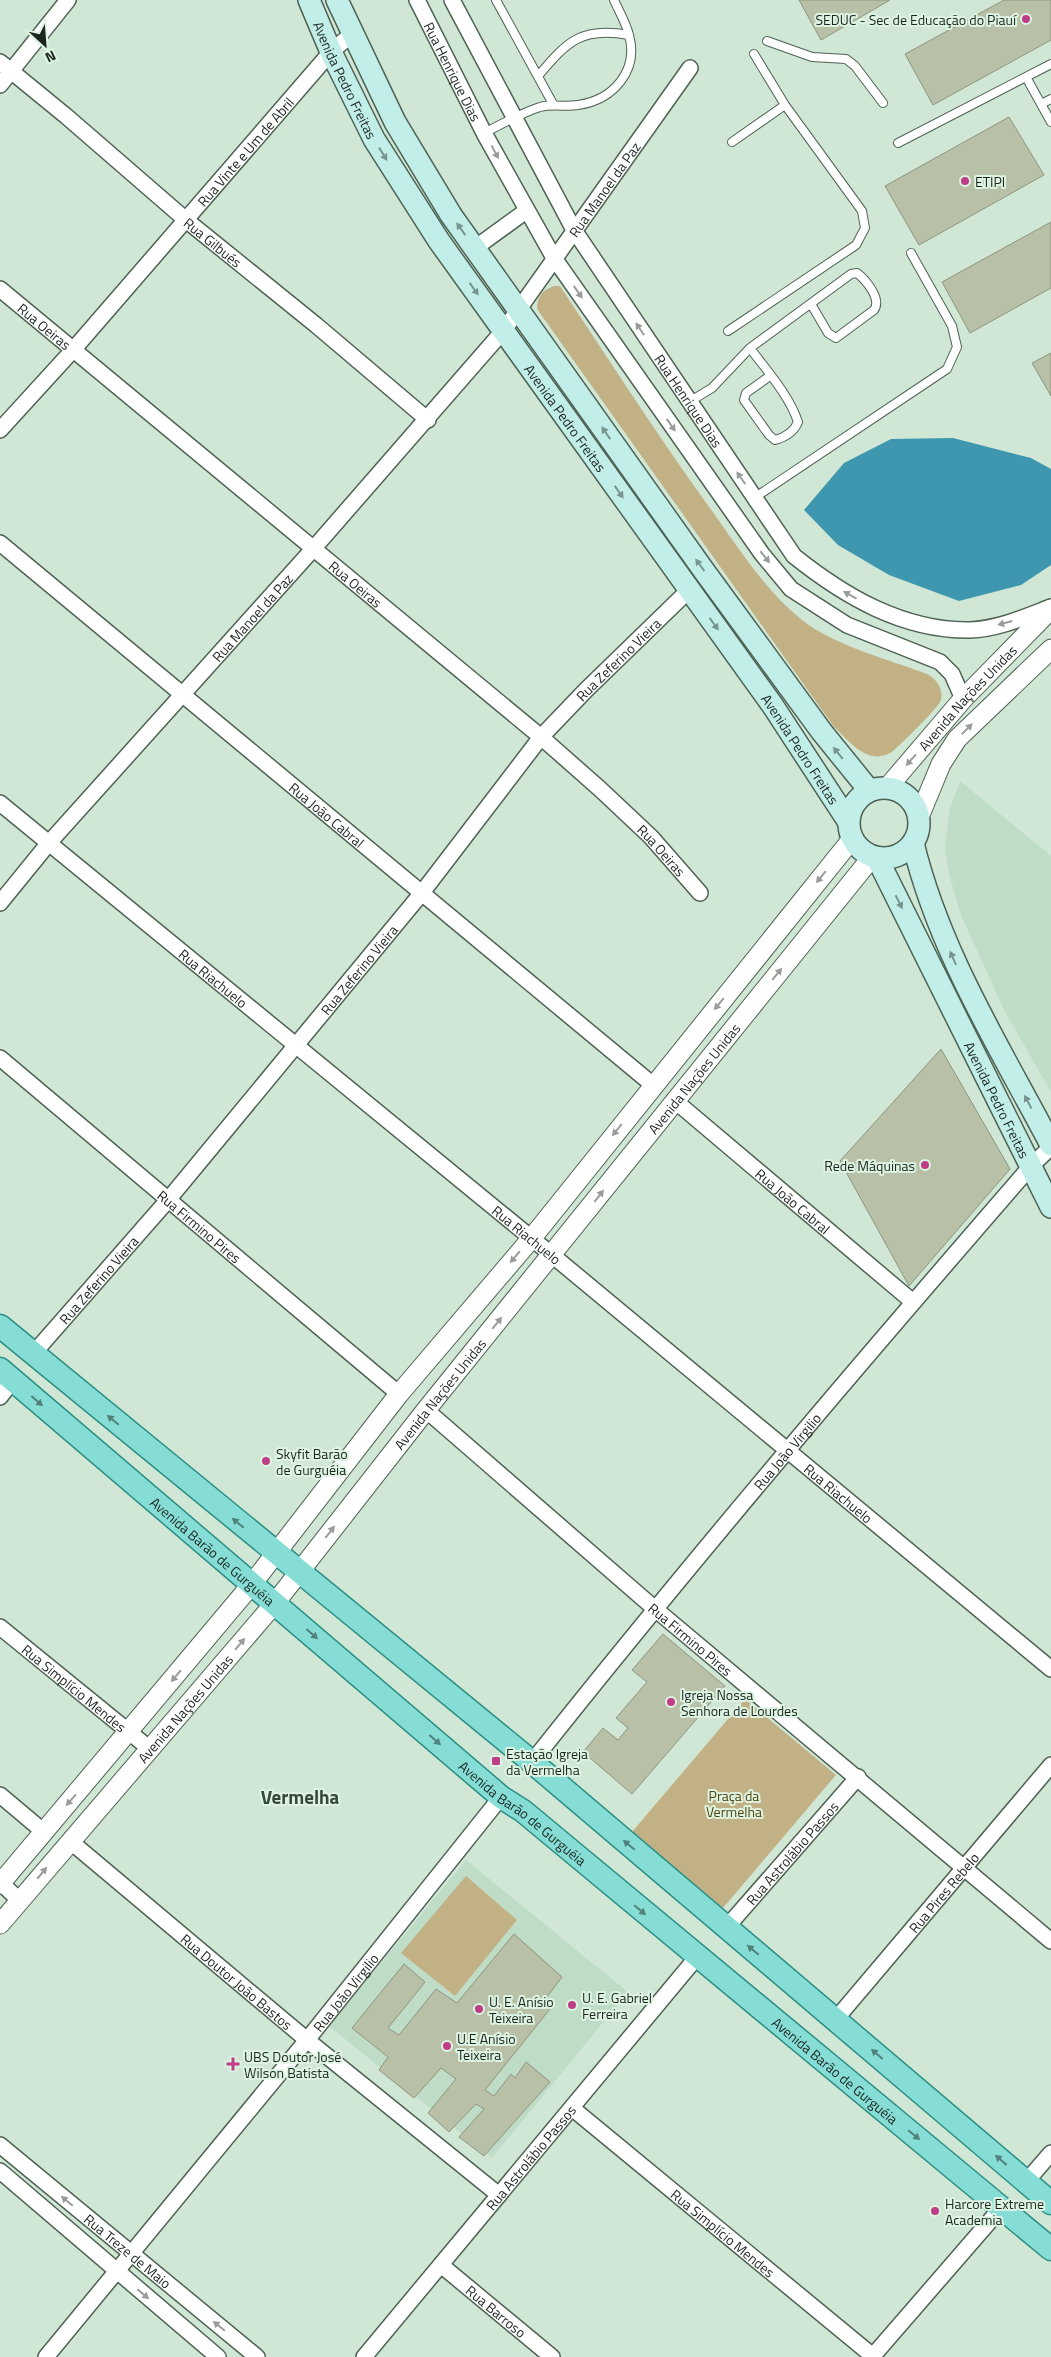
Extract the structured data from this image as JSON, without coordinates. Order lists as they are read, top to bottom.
{
  "streets": {
    "main road": ["Avenida Pedro Freitas", "Avenida Barão de Gurguéia"],
    "street": [
      "Rua Henrique Dias",
      "Rua Vinte e Um de Abril",
      "Rua Manoel da Paz",
      "Rua Gilbués",
      "Rua Oeiras",
      "Rua Zeferino Vieira",
      "Avenida Nações Unidas",
      "Rua João Cabral",
      "Rua Riachuelo",
      "Rua Firmino Pires",
      "Rua João Virgilio",
      "Rua Simplício Mendes",
      "Rua Astrolábio Passos",
      "Rua Pires Rebelo",
      "Rua Doutor João Bastos",
      "Rua Treze de Maio",
      "Rua Barroso"
    ]
  },
  "crossings": [
    ["Rua Henrique Dias", "Rua Manoel da Paz"],
    ["Rua Henrique Dias", "Avenida Nações Unidas"],
    ["Avenida Pedro Freitas", "Rua Vinte e Um de Abril"],
    ["Avenida Pedro Freitas", "Rua Manoel da Paz"],
    ["Avenida Pedro Freitas", "Rua Zeferino Vieira"],
    ["Avenida Pedro Freitas", "Avenida Nações Unidas"],
    ["Avenida Pedro Freitas", "Rua João Virgilio"],
    ["Rua Vinte e Um de Abril", "Rua Gilbués"],
    ["Rua Vinte e Um de Abril", "Rua Oeiras"],
    ["Rua Manoel da Paz", "Rua Gilbués"],
    ["Rua Manoel da Paz", "Rua Oeiras"],
    ["Rua Manoel da Paz", "Rua João Cabral"],
    ["Rua Manoel da Paz", "Rua Riachuelo"],
    ["Rua Oeiras", "Rua Zeferino Vieira"],
    ["Rua Zeferino Vieira", "Rua João Cabral"],
    ["Rua Zeferino Vieira", "Rua Riachuelo"],
    ["Rua Zeferino Vieira", "Rua Firmino Pires"],
    ["Avenida Nações Unidas", "Rua João Cabral"],
    ["Avenida Nações Unidas", "Rua Riachuelo"],
    ["Avenida Nações Unidas", "Rua Firmino Pires"],
    ["Avenida Nações Unidas", "Avenida Barão de Gurguéia"],
    ["Avenida Nações Unidas", "Rua Simplício Mendes"],
    ["Avenida Nações Unidas", "Rua Doutor João Bastos"],
    ["Rua João Cabral", "Rua João Virgilio"],
    ["Rua Riachuelo", "Rua João Virgilio"],
    ["Rua Firmino Pires", "Rua João Virgilio"],
    ["Rua Firmino Pires", "Rua Astrolábio Passos"],
    ["Rua Firmino Pires", "Rua Pires Rebelo"],
    ["Rua João Virgilio", "Avenida Barão de Gurguéia"],
    ["Rua João Virgilio", "Rua Doutor João Bastos"],
    ["Rua João Virgilio", "Rua Treze de Maio"],
    ["Avenida Barão de Gurguéia", "Rua Astrolábio Passos"],
    ["Rua Simplício Mendes", "Rua Astrolábio Passos"],
    ["Rua Astrolábio Passos", "Rua Doutor João Bastos"],
    ["Rua Astrolábio Passos", "Rua Barroso"]
  ],
  "districts": ["Vermelha"],
  "parks": ["Praça da Vermelha"],
  "places": {
    "other": [
      "SEDUC - Sec de Educação do Piauí",
      "ETIPI",
      "Rede Máquinas",
      "Skyfit Barão de Gurguéia",
      "Igreja Nossa Senhora de Lourdes",
      "U. E. Gabriel Ferreira",
      "U. E. Anísio Teixeira",
      "U.E Anísio Teixeira",
      "Harcore Extreme Academia"
    ],
    "transit": ["Estação Igreja da Vermelha"],
    "health": ["UBS Doutor José Wilson Batista"]
  },
  "north": "bottom right"
}
